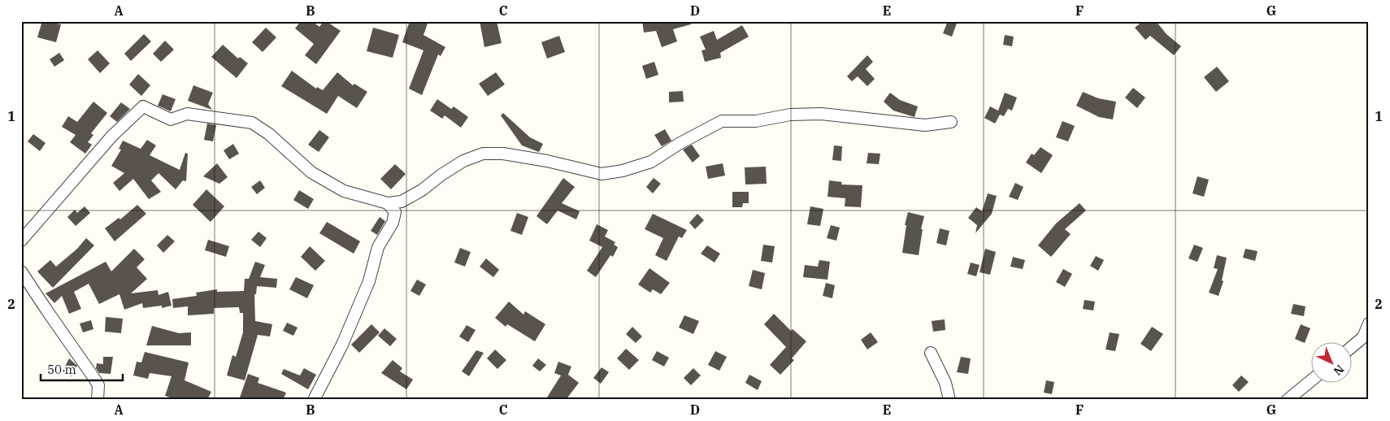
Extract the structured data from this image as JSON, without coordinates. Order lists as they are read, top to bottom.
{
  "scale_bar": "50 m",
  "north": "bottom right",
  "grid": {
    "columns": [
      "A",
      "B",
      "C",
      "D",
      "E",
      "F",
      "G"
    ],
    "rows": ["1", "2"]
  }
}
